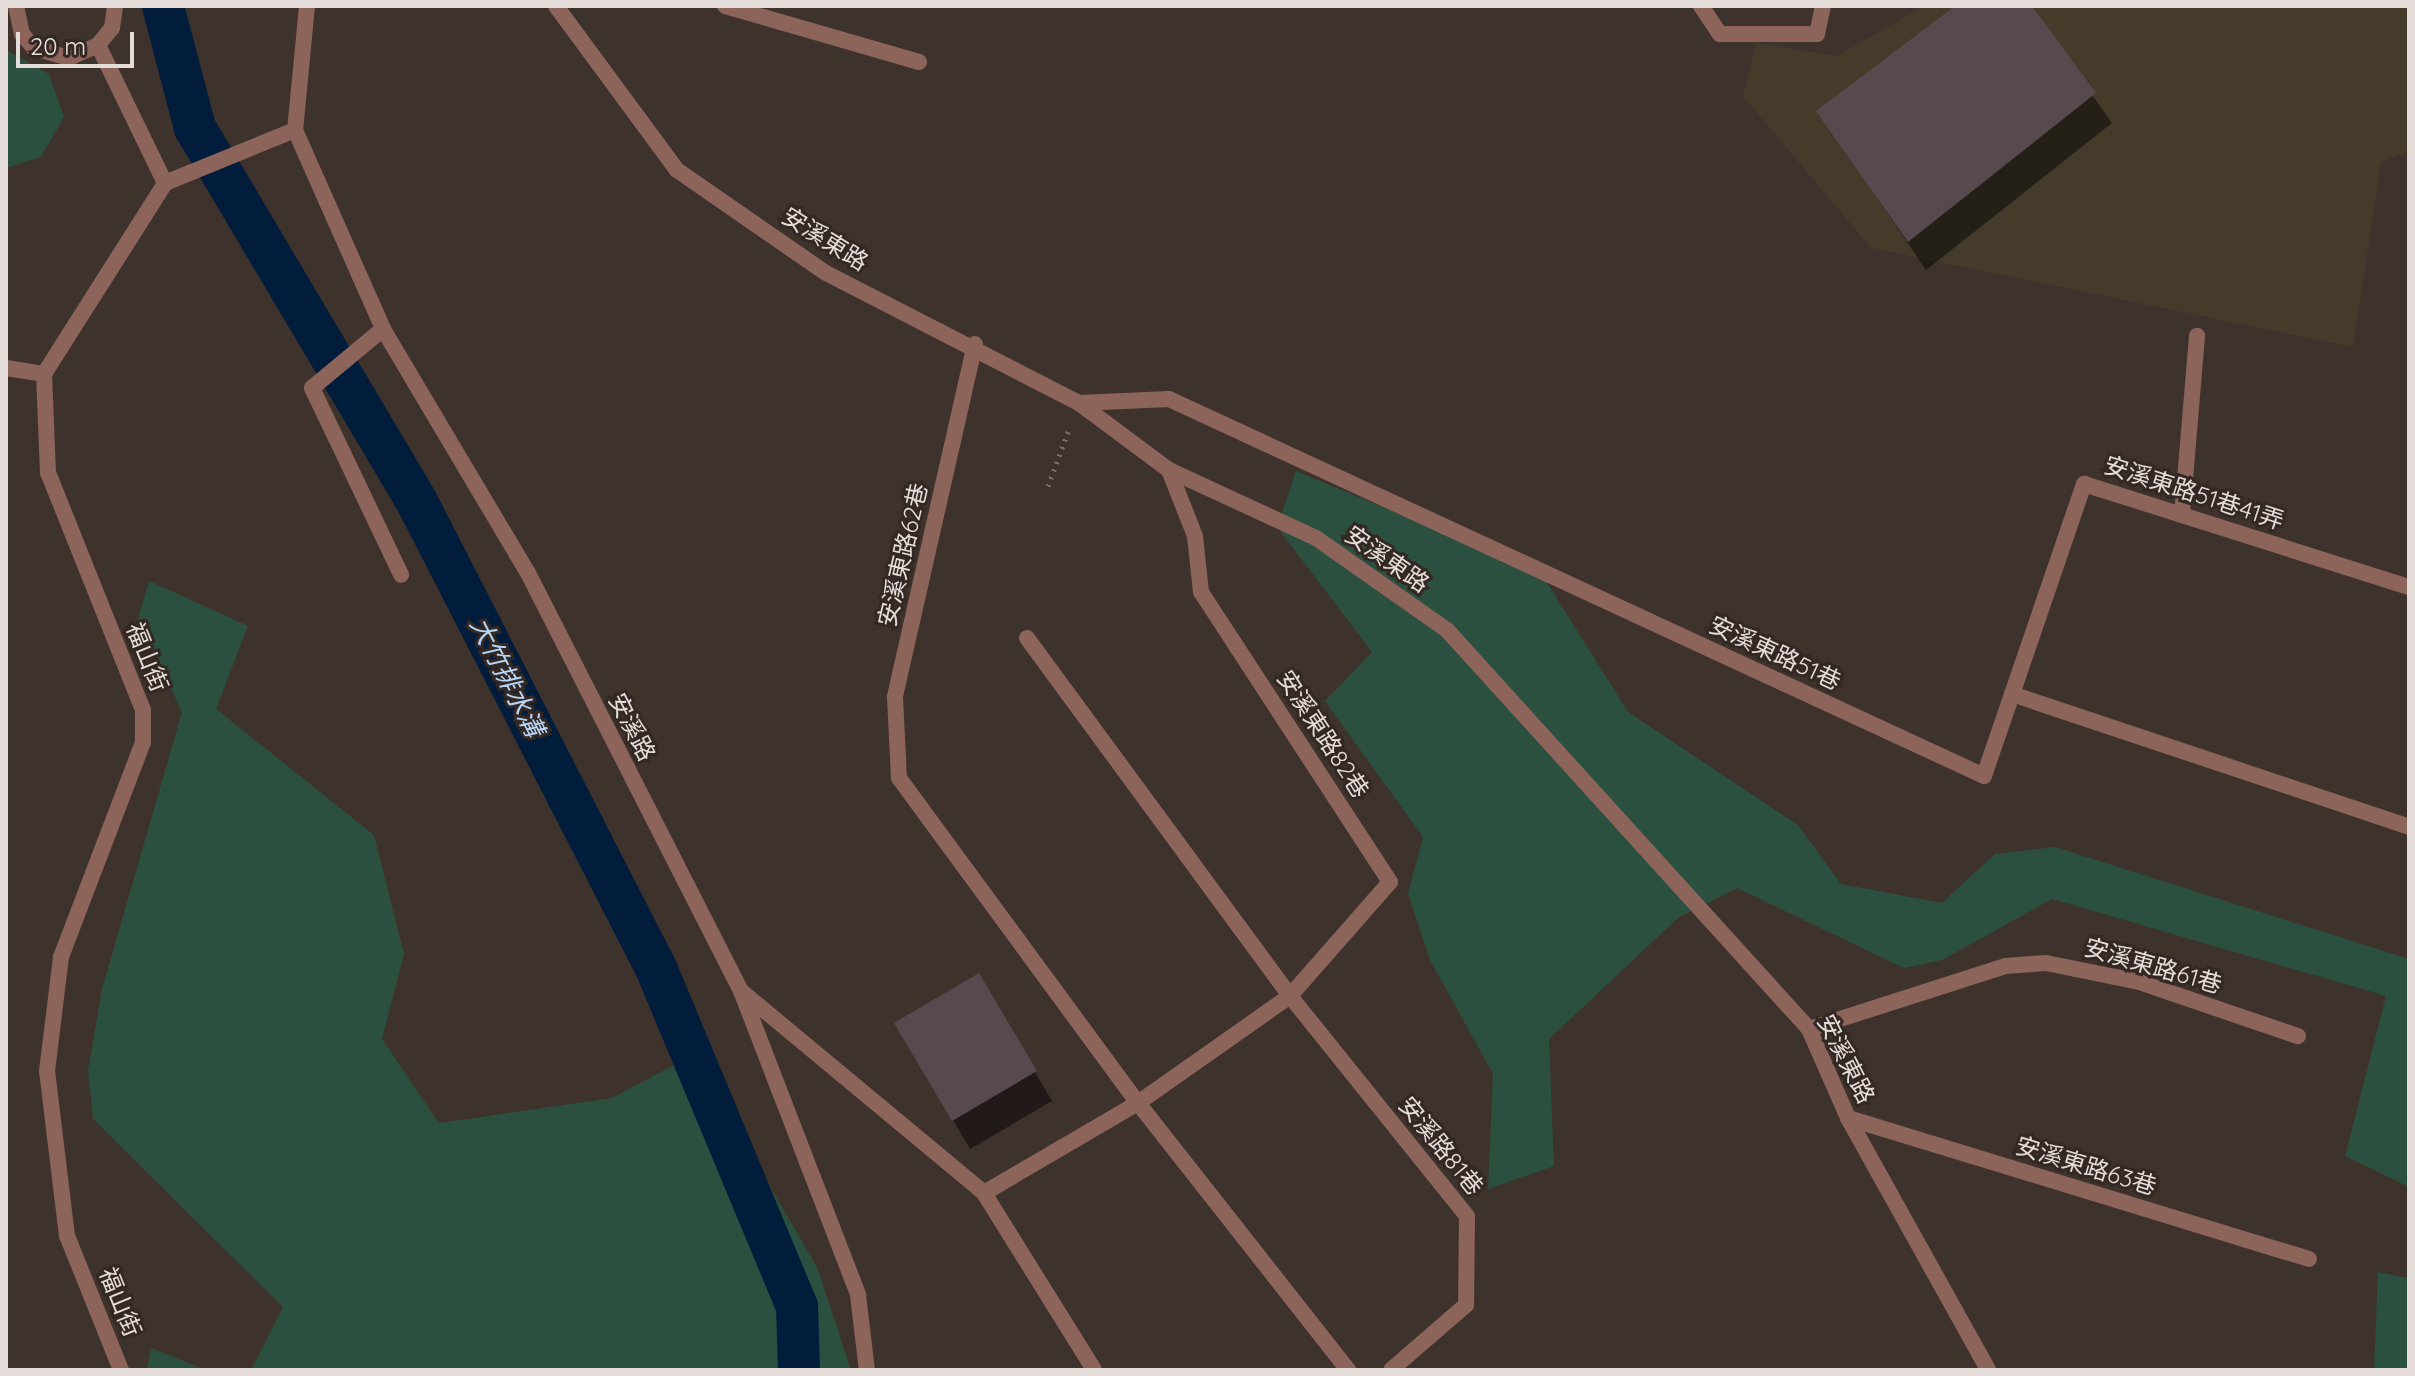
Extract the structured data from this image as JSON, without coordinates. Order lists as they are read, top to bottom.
{
  "streets": {
    "street": [
      "安溪東路",
      "安溪東路51巷41弄",
      "安溪東路62巷",
      "安溪東路51巷",
      "福山街",
      "安溪路",
      "安溪東路82巷",
      "安溪東路61巷",
      "安溪路81巷",
      "安溪東路63巷"
    ]
  },
  "crossings": [
    ["安溪東路", "安溪東路62巷"],
    ["安溪東路", "安溪東路51巷"],
    ["安溪東路", "安溪東路82巷"],
    ["安溪東路", "安溪東路61巷"],
    ["安溪東路", "安溪東路63巷"],
    ["安溪東路51巷41弄", "安溪東路51巷"],
    ["安溪東路82巷", "安溪路81巷"]
  ],
  "water": ["大竹排水溝"],
  "scale_bar": "20 m"
}
